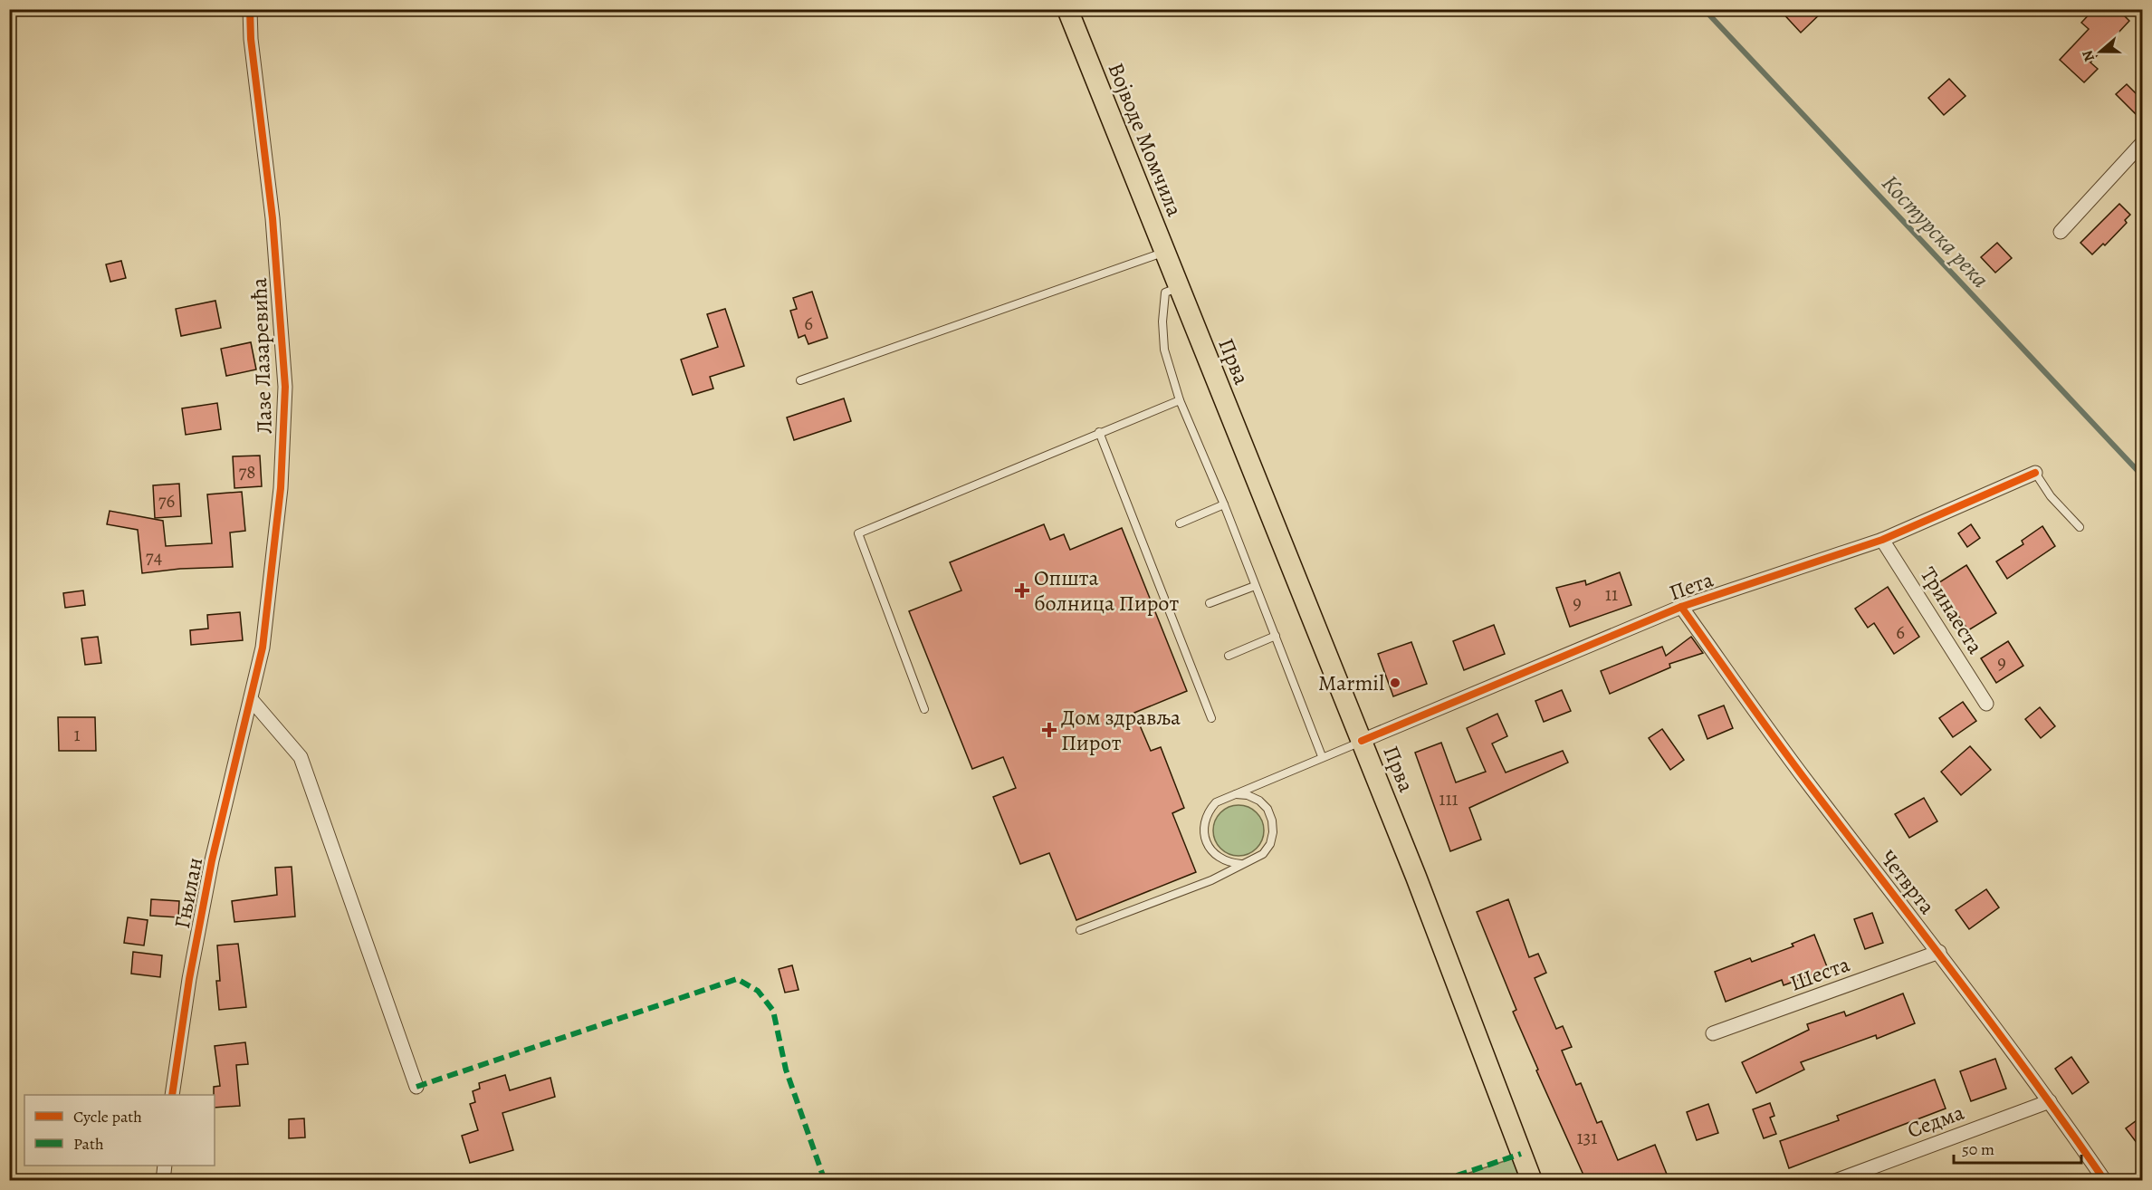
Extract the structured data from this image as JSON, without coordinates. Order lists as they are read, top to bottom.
{
  "streets": {
    "main road": ["Војводе Момчила", "Прва"],
    "street": [
      "Лазе Лазаревића",
      "Пета",
      "Тринаеста",
      "Четврта",
      "Гњилан",
      "Шеста",
      "Седма"
    ]
  },
  "crossings": [
    ["Војводе Момчила", "Прва"],
    ["Лазе Лазаревића", "Гњилан"],
    ["Прва", "Пета"],
    ["Пета", "Тринаеста"],
    ["Пета", "Четврта"],
    ["Четврта", "Шеста"],
    ["Четврта", "Седма"]
  ],
  "water": ["Костурска река"],
  "places": {
    "health": ["Општа болница Пирот", "Дом здравља Пирот"],
    "other": ["Marmil"]
  },
  "house_numbers": [
    "6",
    "78",
    "76",
    "74",
    "11",
    "9",
    "6",
    "9",
    "1",
    "111",
    "131"
  ],
  "legend": ["Cycle path", "Path"],
  "scale_bar": "50 m",
  "north": "left"
}
